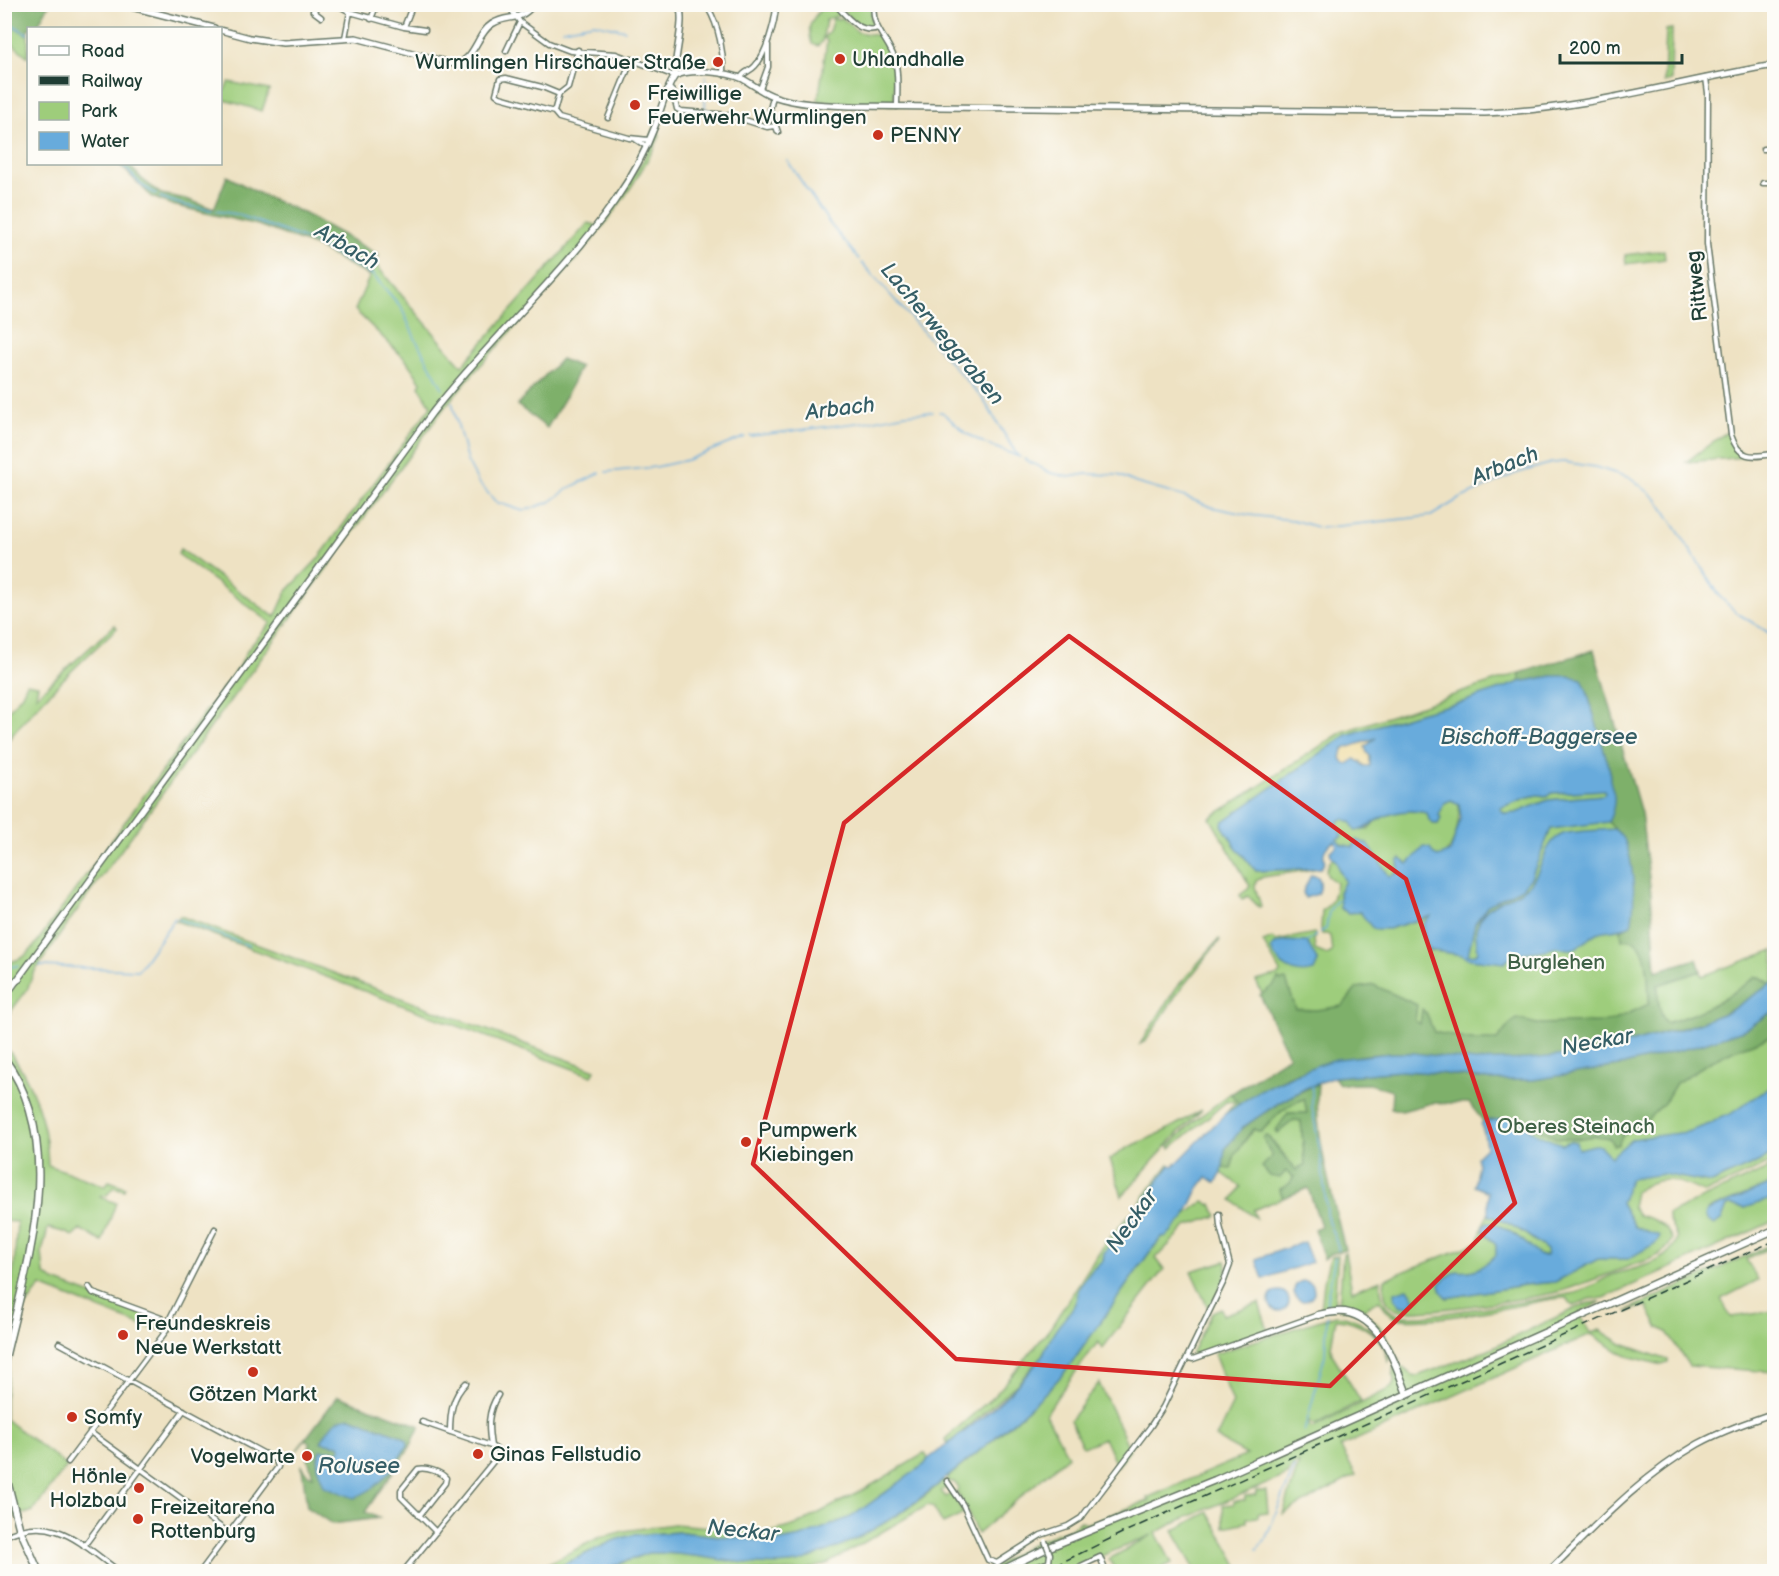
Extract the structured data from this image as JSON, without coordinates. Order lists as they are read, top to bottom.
{
  "streets": {
    "street": ["Rittweg"]
  },
  "water": [
    "Arbach",
    "Lacherweggraben",
    "Bischoff-Baggersee",
    "Neckar",
    "Rolusee"
  ],
  "parks": ["Burglehen", "Oberes Steinach"],
  "places": [
    "Uhlandhalle",
    "Wurmlingen Hirschauer Straße",
    "Freiwillige Feuerwehr Wurmlingen",
    "PENNY",
    "Pumpwerk Kiebingen",
    "Freundeskreis Neue Werkstatt",
    "Götzen Markt",
    "Somfy",
    "Ginas Fellstudio",
    "Vogelwarte",
    "Hönle Holzbau",
    "Freizeitarena Rottenburg"
  ],
  "legend": [
    "Road",
    "Railway",
    "Park",
    "Water"
  ],
  "scale_bar": "200 m"
}
